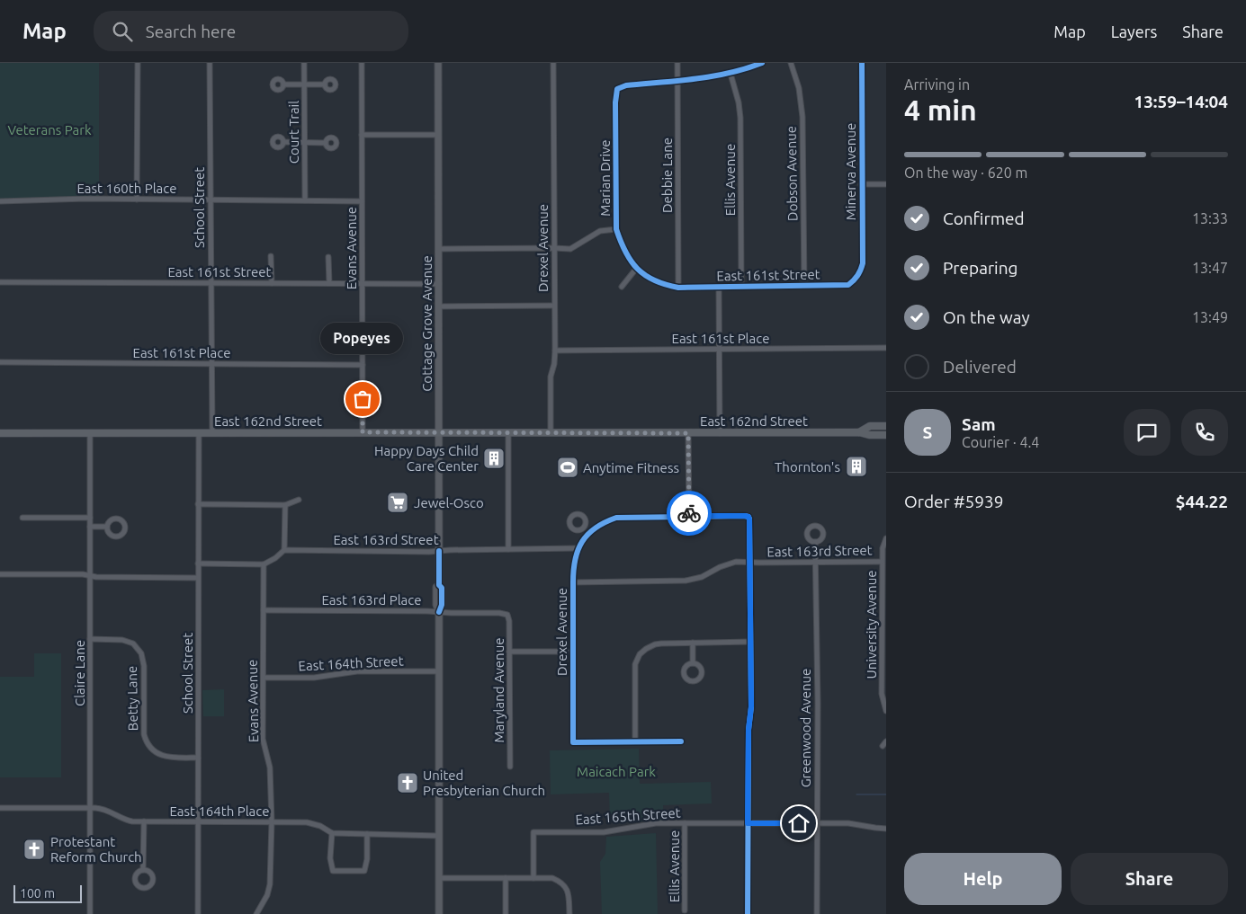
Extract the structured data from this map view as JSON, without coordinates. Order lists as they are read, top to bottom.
{
  "streets": {
    "main road": ["East 162nd Street"],
    "street": [
      "Court Trail",
      "Minerva Avenue",
      "Dobson Avenue",
      "Debbie Lane",
      "Marian Drive",
      "Ellis Avenue",
      "East 160th Place",
      "School Street",
      "Evans Avenue",
      "Drexel Avenue",
      "East 161st Street",
      "Cottage Grove Avenue",
      "East 161st Place",
      "East 163rd Street",
      "East 163rd Place",
      "University Avenue",
      "East 164th Street",
      "Claire Lane",
      "Maryland Avenue",
      "Betty Lane",
      "Greenwood Avenue",
      "East 164th Place",
      "East 165th Street"
    ]
  },
  "crossings": [
    ["Court Trail", "East 160th Place"],
    ["Minerva Avenue", "East 161st Street"],
    ["Dobson Avenue", "East 161st Street"],
    ["Debbie Lane", "Marian Drive"],
    ["Debbie Lane", "East 161st Street"],
    ["Marian Drive", "East 161st Street"],
    ["Ellis Avenue", "East 161st Street"],
    ["Ellis Avenue", "East 165th Street"],
    ["East 160th Place", "School Street"],
    ["East 160th Place", "Evans Avenue"],
    ["School Street", "East 161st Street"],
    ["School Street", "East 161st Place"],
    ["School Street", "East 162nd Street"],
    ["School Street", "Betty Lane"],
    ["School Street", "East 164th Place"],
    ["Evans Avenue", "East 161st Street"],
    ["Evans Avenue", "East 161st Place"],
    ["Evans Avenue", "East 162nd Street"],
    ["Evans Avenue", "East 163rd Place"],
    ["Evans Avenue", "East 164th Street"],
    ["Evans Avenue", "East 164th Place"],
    ["Drexel Avenue", "East 161st Place"],
    ["Drexel Avenue", "East 162nd Street"],
    ["Drexel Avenue", "East 163rd Street"],
    ["East 161st Street", "Cottage Grove Avenue"],
    ["Cottage Grove Avenue", "East 162nd Street"],
    ["Cottage Grove Avenue", "East 163rd Street"],
    ["Cottage Grove Avenue", "East 163rd Place"],
    ["Cottage Grove Avenue", "East 164th Street"],
    ["Cottage Grove Avenue", "East 164th Place"],
    ["East 162nd Street", "Claire Lane"],
    ["East 163rd Street", "University Avenue"],
    ["East 163rd Street", "Greenwood Avenue"],
    ["East 163rd Place", "Maryland Avenue"],
    ["Claire Lane", "Betty Lane"],
    ["Claire Lane", "East 164th Place"],
    ["Greenwood Avenue", "East 165th Street"]
  ],
  "parks": ["Veterans Park", "Maicach Park"],
  "places": {
    "other": ["Popeyes"],
    "building": ["Happy Days Child Care Center", "Thornton's"],
    "sports": ["Anytime Fitness"],
    "supermarket": ["Jewel-Osco"],
    "church": ["United Presbyterian Church", "Protestant Reform Church"]
  },
  "scale_bar": "100 m",
  "page": {
    "header": "Map",
    "search": "Search here",
    "nav": ["Map", "Layers", "Share"],
    "heading": ["4 min", "Arriving in", "13:59–14:04"],
    "panel": [
      "Sam",
      "Courier · 4.4",
      "Order #5939",
      "$44.22"
    ],
    "bar": "On the way · 620 m",
    "list": [
      ["Confirmed", "13:33"],
      ["Preparing", "13:47"],
      ["On the way", "13:49"],
      "Delivered"
    ],
    "bubble": "Popeyes",
    "round": "S",
    "buttons": ["Help", "Share"],
    "scale": "100 m"
  }
}
